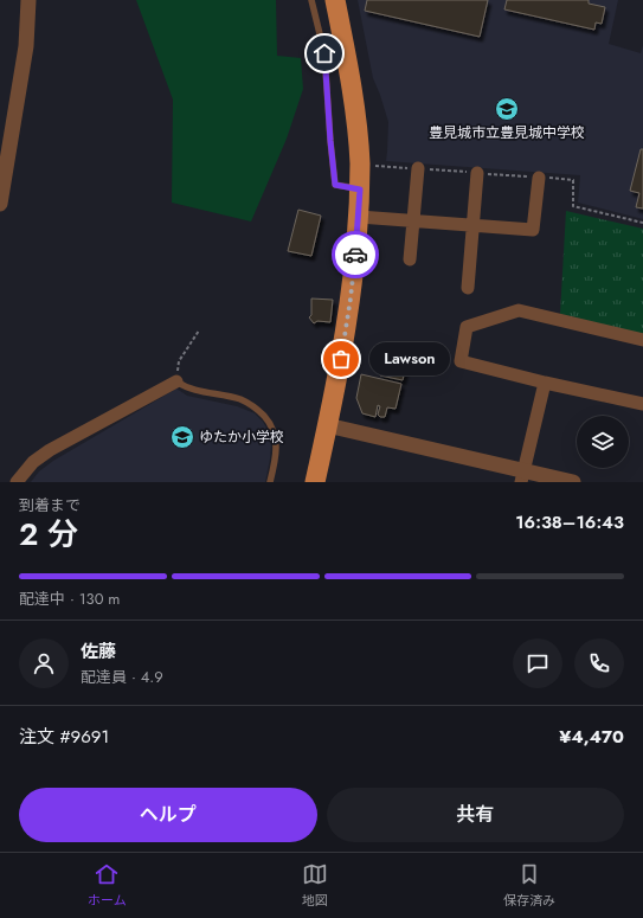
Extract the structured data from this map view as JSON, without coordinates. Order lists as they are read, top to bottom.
{
  "places": {
    "school or university": ["豊見城市立豊見城中学校", "ゆたか小学校"],
    "other": ["Lawson"]
  },
  "page": {
    "bubble": "Lawson",
    "heading": ["2 分", "到着まで", "16:38–16:43"],
    "panel": [
      "佐藤",
      "配達員 · 4.9",
      "注文 #9691",
      "¥4,470"
    ],
    "bar": "配達中 · 130 m",
    "buttons": ["ヘルプ", "共有"],
    "tabs": ["ホーム", "地図", "保存済み"]
  }
}
